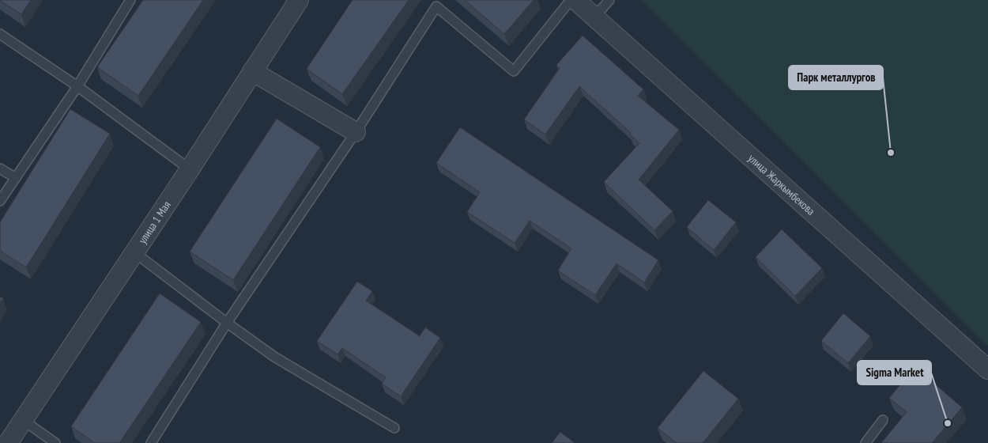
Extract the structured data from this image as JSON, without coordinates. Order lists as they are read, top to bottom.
{
  "streets": {
    "street": ["улица Жаркымбекова", "улица 1 Мая"]
  },
  "places": ["Парк металлургов", "Sigma Market"]
}
